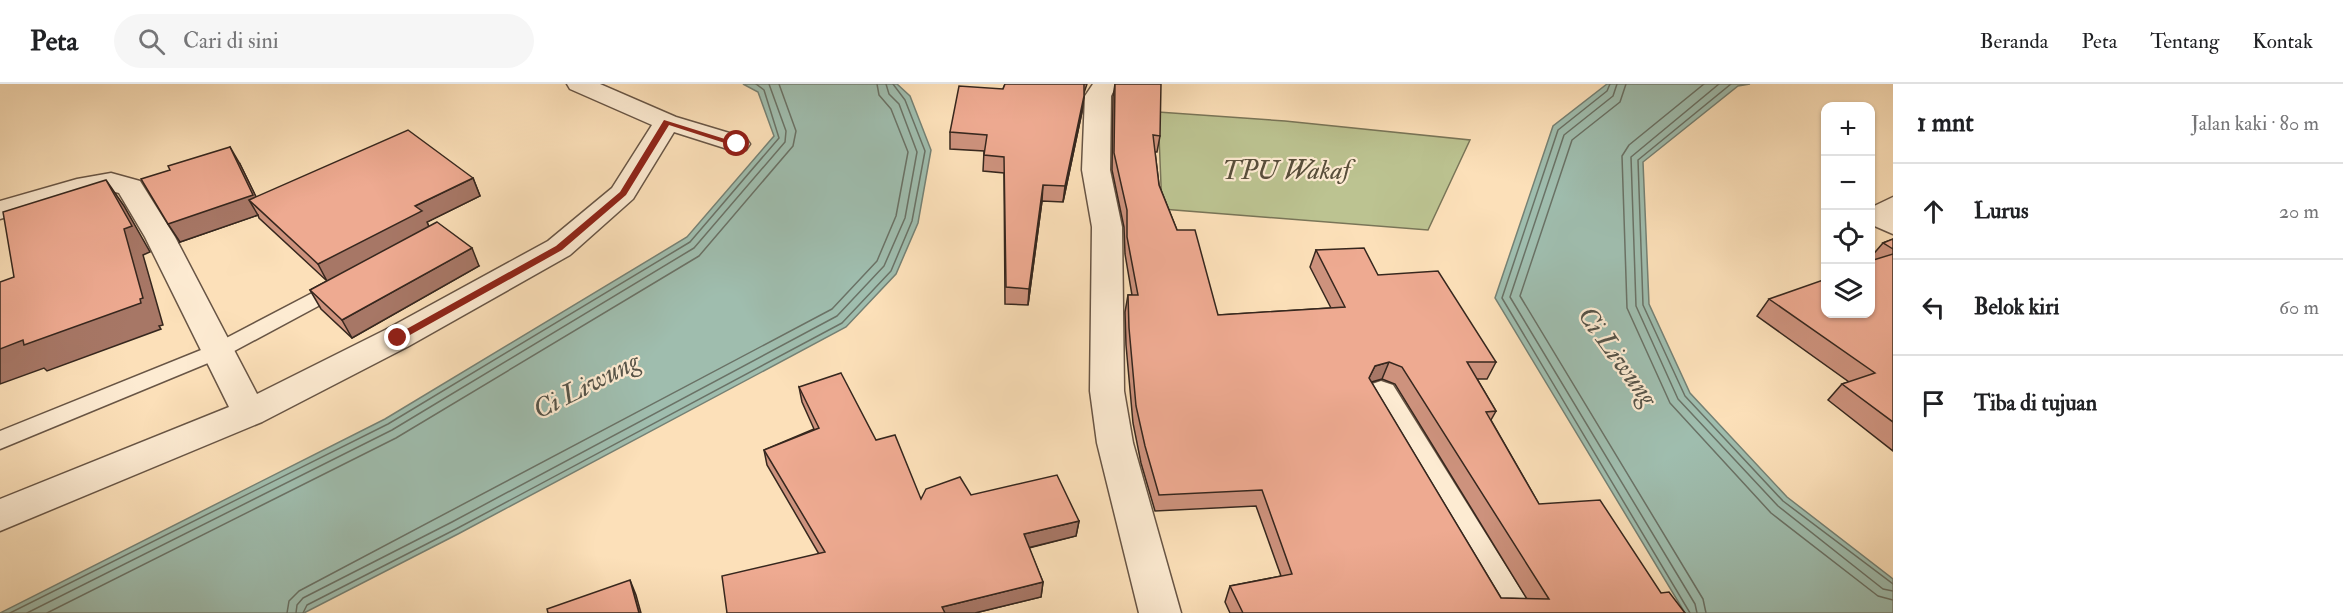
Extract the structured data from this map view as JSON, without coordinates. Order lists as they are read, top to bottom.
{
  "water": ["Ci Liwung"],
  "parks": ["TPU Wakaf"],
  "page": {
    "header": "Peta",
    "search": "Cari di sini",
    "nav": [
      "Beranda",
      "Peta",
      "Tentang",
      "Kontak"
    ],
    "heading": ["1 mnt", "Jalan kaki · 80 m"],
    "map_buttons": ["+", "−"],
    "list": [
      ["Lurus", "20 m"],
      ["Belok kiri", "60 m"],
      "Tiba di tujuan"
    ]
  }
}
